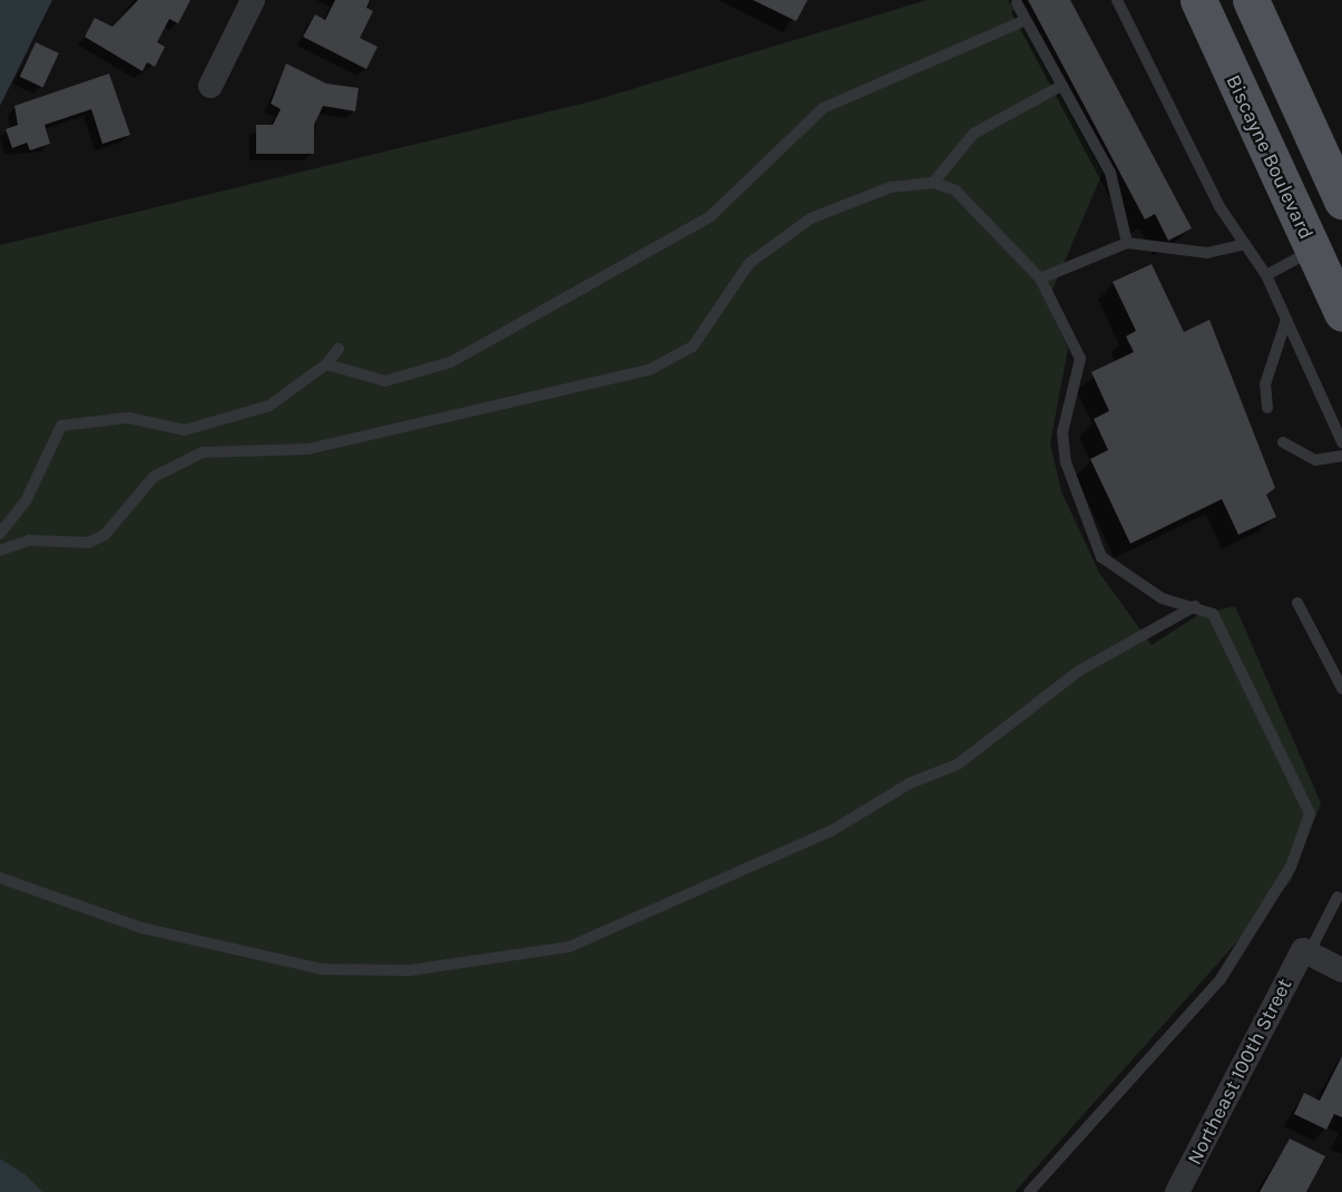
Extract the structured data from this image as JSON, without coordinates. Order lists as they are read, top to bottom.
{
  "streets": {
    "main road": ["Biscayne Boulevard"],
    "street": ["Northeast 100th Street"]
  }
}
